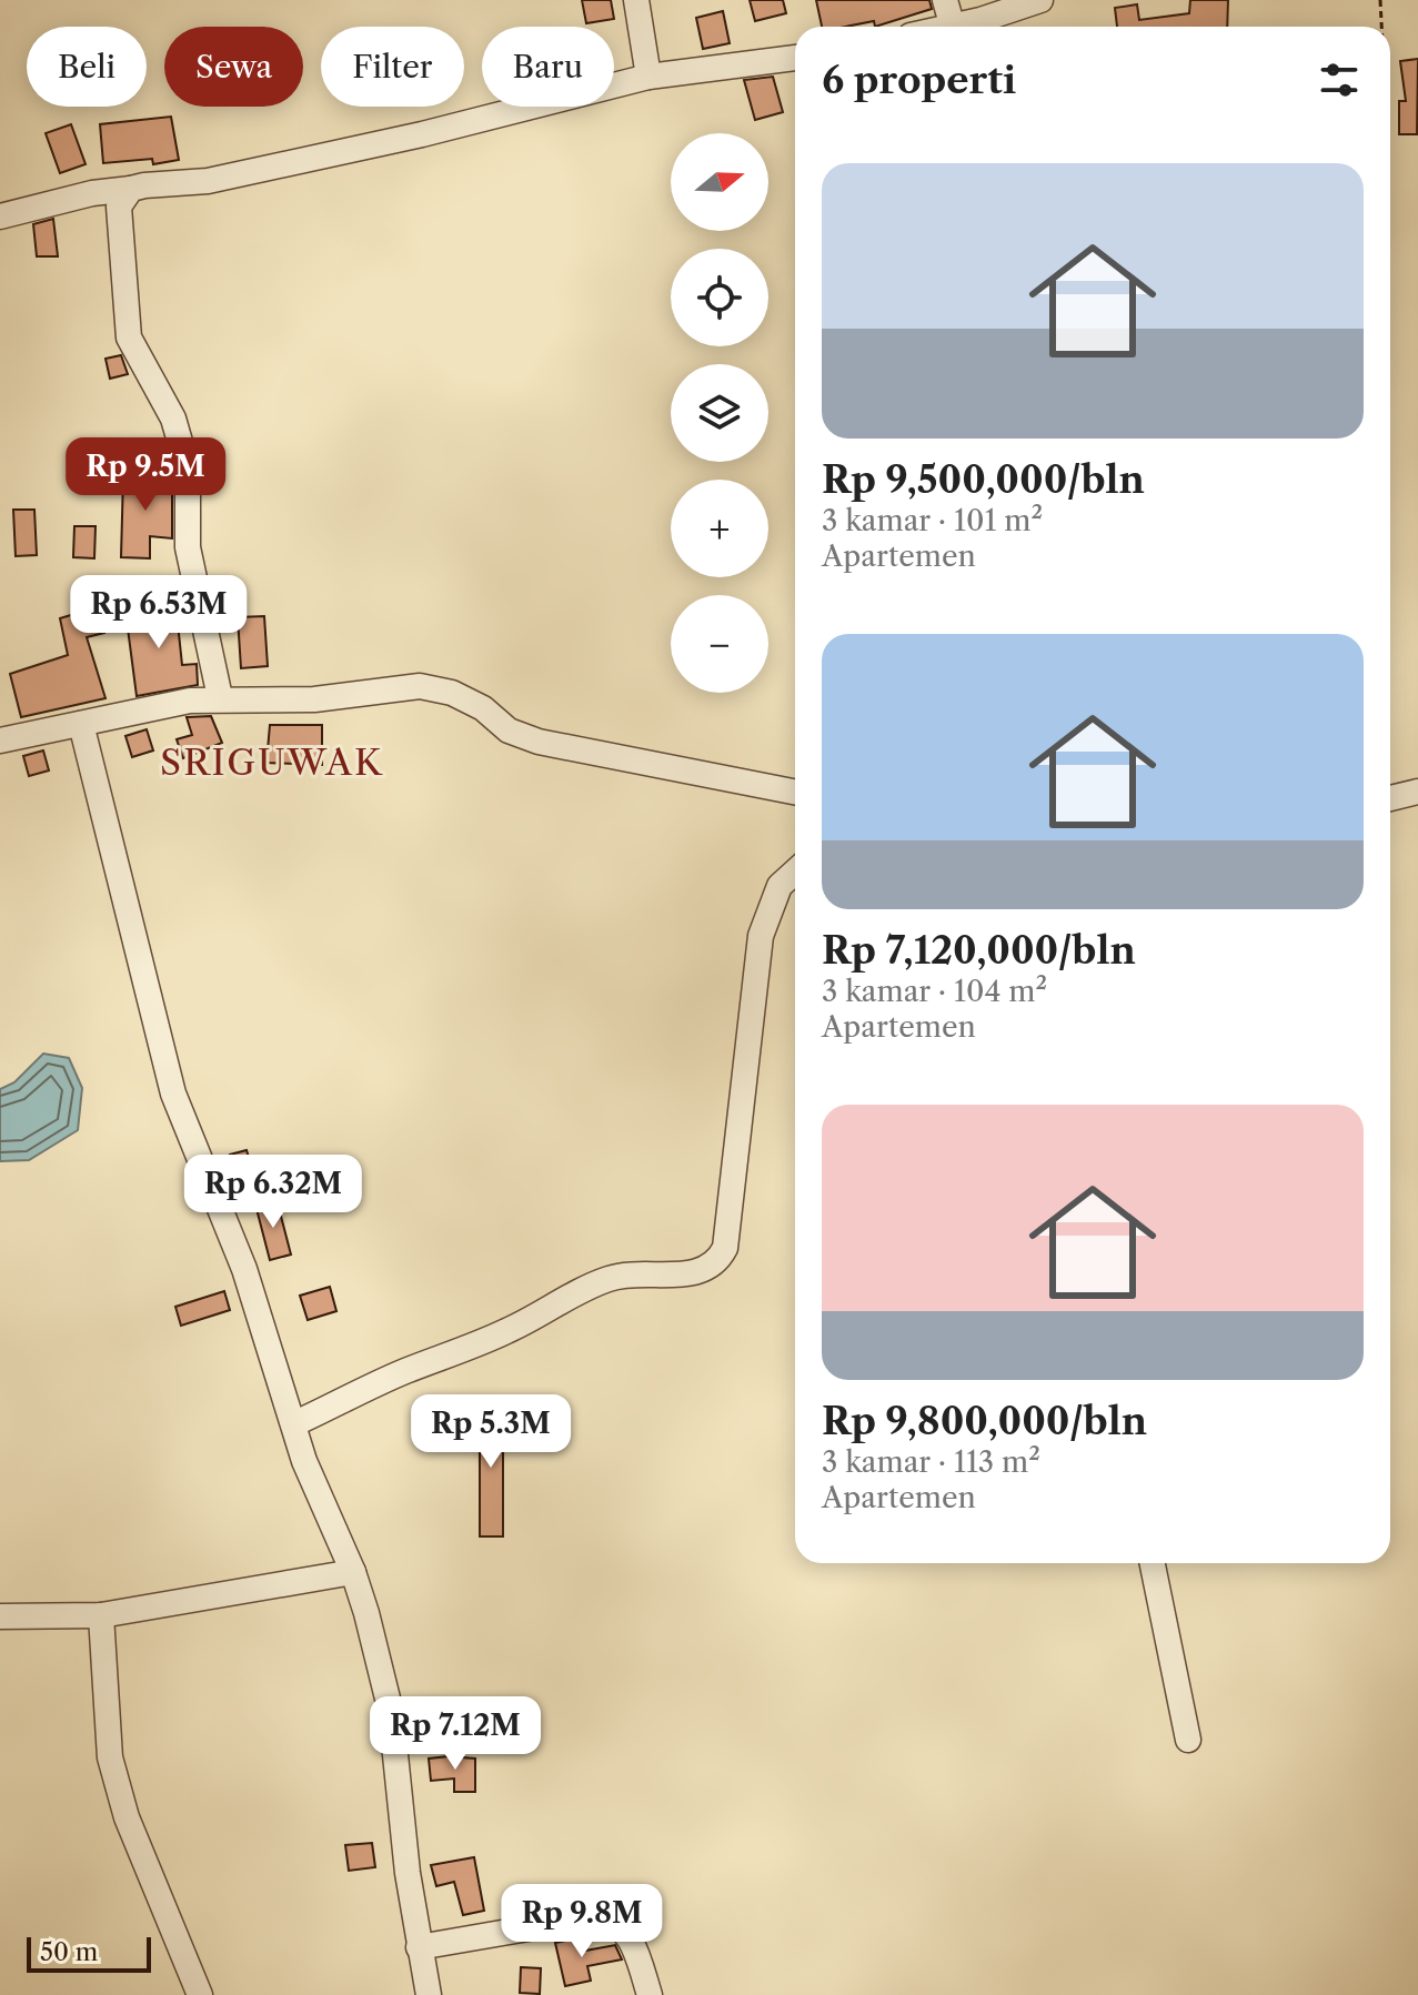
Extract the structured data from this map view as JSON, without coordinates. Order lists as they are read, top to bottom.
{
  "districts": ["SRIGUWAK"],
  "scale_bar": "50 m",
  "north": "right",
  "page": {
    "chip": [
      "Beli",
      "Sewa",
      "Filter",
      "Baru"
    ],
    "heading": "6 properti",
    "map_buttons": ["+", "−"],
    "list": [
      {
        "name": "Rp 9,500,000/bln",
        "note": "3 kamar · 101 m² · Apartemen"
      },
      {
        "name": "Rp 7,120,000/bln",
        "note": "3 kamar · 104 m² · Apartemen"
      },
      {
        "name": "Rp 9,800,000/bln",
        "note": "3 kamar · 113 m² · Apartemen"
      }
    ],
    "price": [
      "Rp 9.5M",
      "Rp 6.53M",
      "Rp 6.32M",
      "Rp 5.3M",
      "Rp 7.12M",
      "Rp 9.8M"
    ],
    "scale": "50 m"
  }
}
